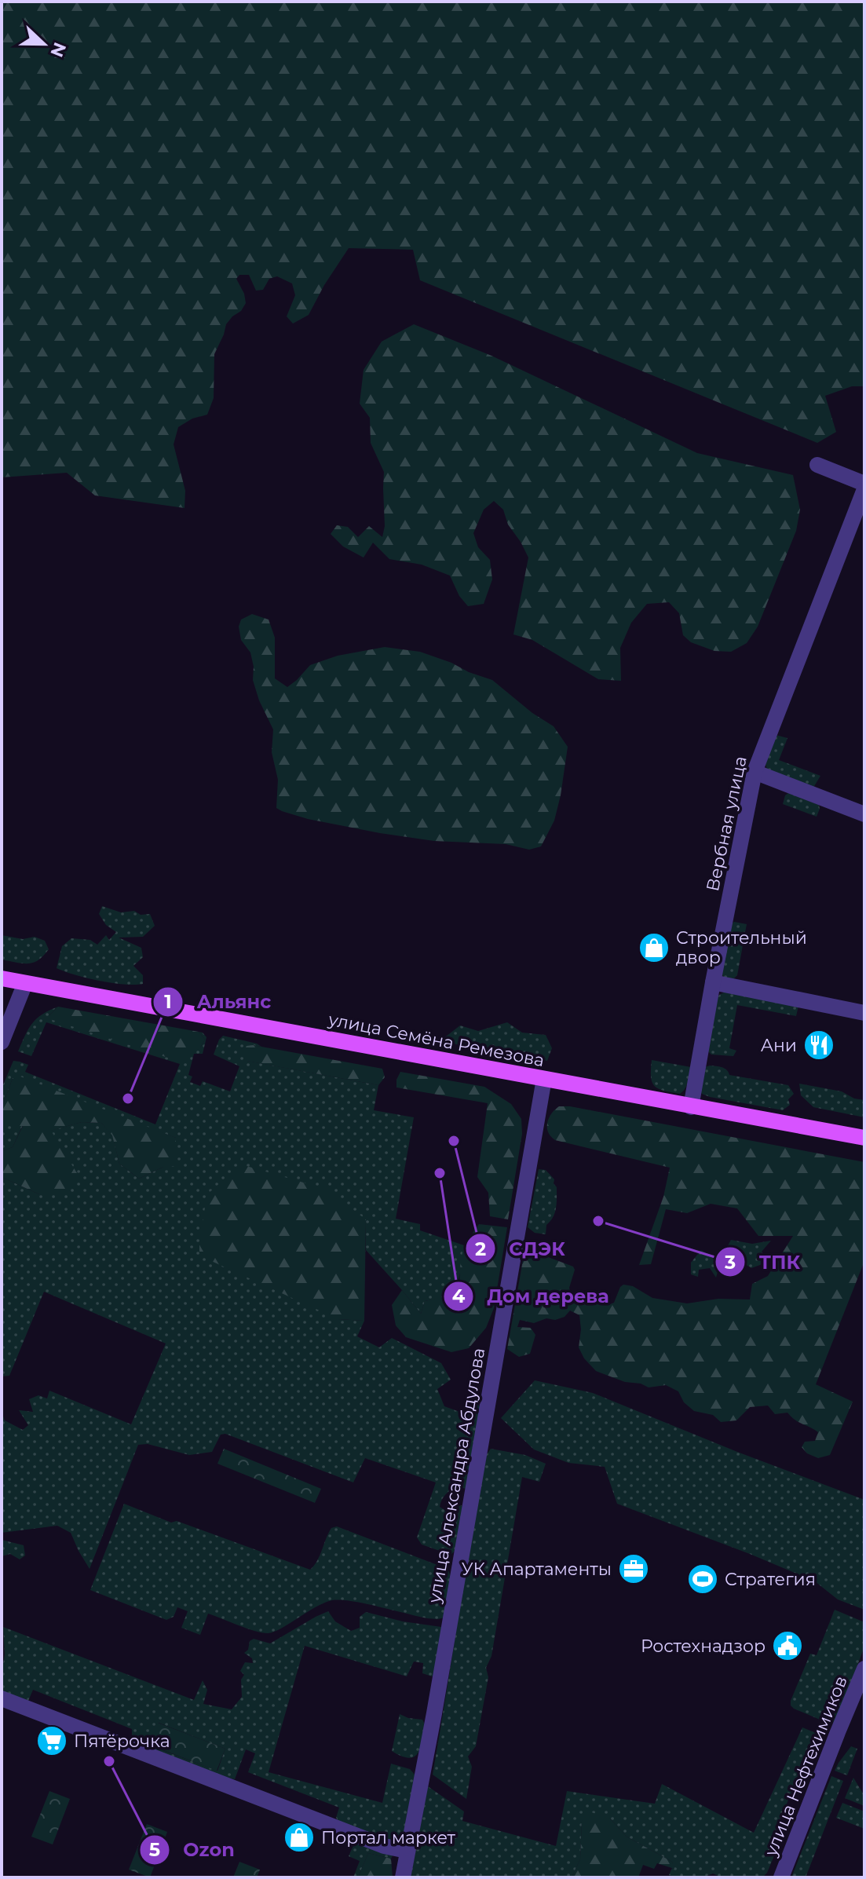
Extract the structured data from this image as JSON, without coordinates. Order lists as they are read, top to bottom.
{
  "streets": {
    "main road": ["улица Семёна Ремезова"],
    "street": ["Вербная улица", "улица Александра Абдулова", "улица Нефтехимиков"]
  },
  "crossings": [
    ["Вербная улица", "улица Семёна Ремезова"],
    ["улица Семёна Ремезова", "улица Александра Абдулова"]
  ],
  "places": {
    "shop": ["Строительный двор", "Портал маркет"],
    "restaurant": ["Ани"],
    "other": [
      "Альянс",
      "СДЭК",
      "Дом дерева",
      "ТПК",
      "Ozon"
    ],
    "office": ["УК Апартаменты"],
    "sports": ["Стратегия"],
    "public building": ["Ростехнадзор"],
    "supermarket": ["Пятёрочка"]
  },
  "north": "right"
}
